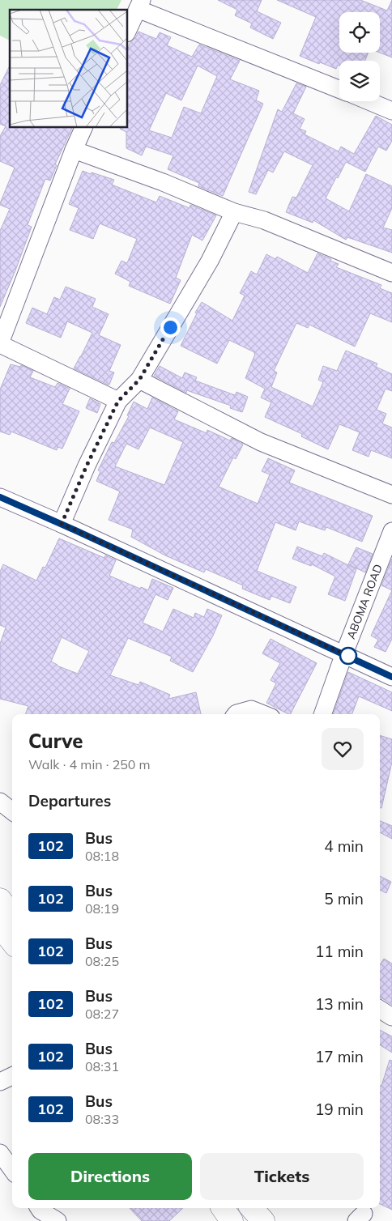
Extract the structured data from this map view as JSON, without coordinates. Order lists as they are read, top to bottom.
{
  "streets": {
    "street": ["ABOMA ROAD"]
  },
  "lines": ["bus line 102"],
  "page": {
    "heading": [
      ["Curve", "Walk · 4 min · 250 m"],
      "Departures"
    ],
    "list": [
      {
        "mark": "102",
        "name": "Bus",
        "note": "08:18",
        "value": "4 min"
      },
      {
        "mark": "102",
        "name": "Bus",
        "note": "08:19",
        "value": "5 min"
      },
      {
        "mark": "102",
        "name": "Bus",
        "note": "08:25",
        "value": "11 min"
      },
      {
        "mark": "102",
        "name": "Bus",
        "note": "08:27",
        "value": "13 min"
      },
      {
        "mark": "102",
        "name": "Bus",
        "note": "08:31",
        "value": "17 min"
      },
      {
        "mark": "102",
        "name": "Bus",
        "note": "08:33",
        "value": "19 min"
      }
    ],
    "buttons": ["Directions", "Tickets"]
  }
}
